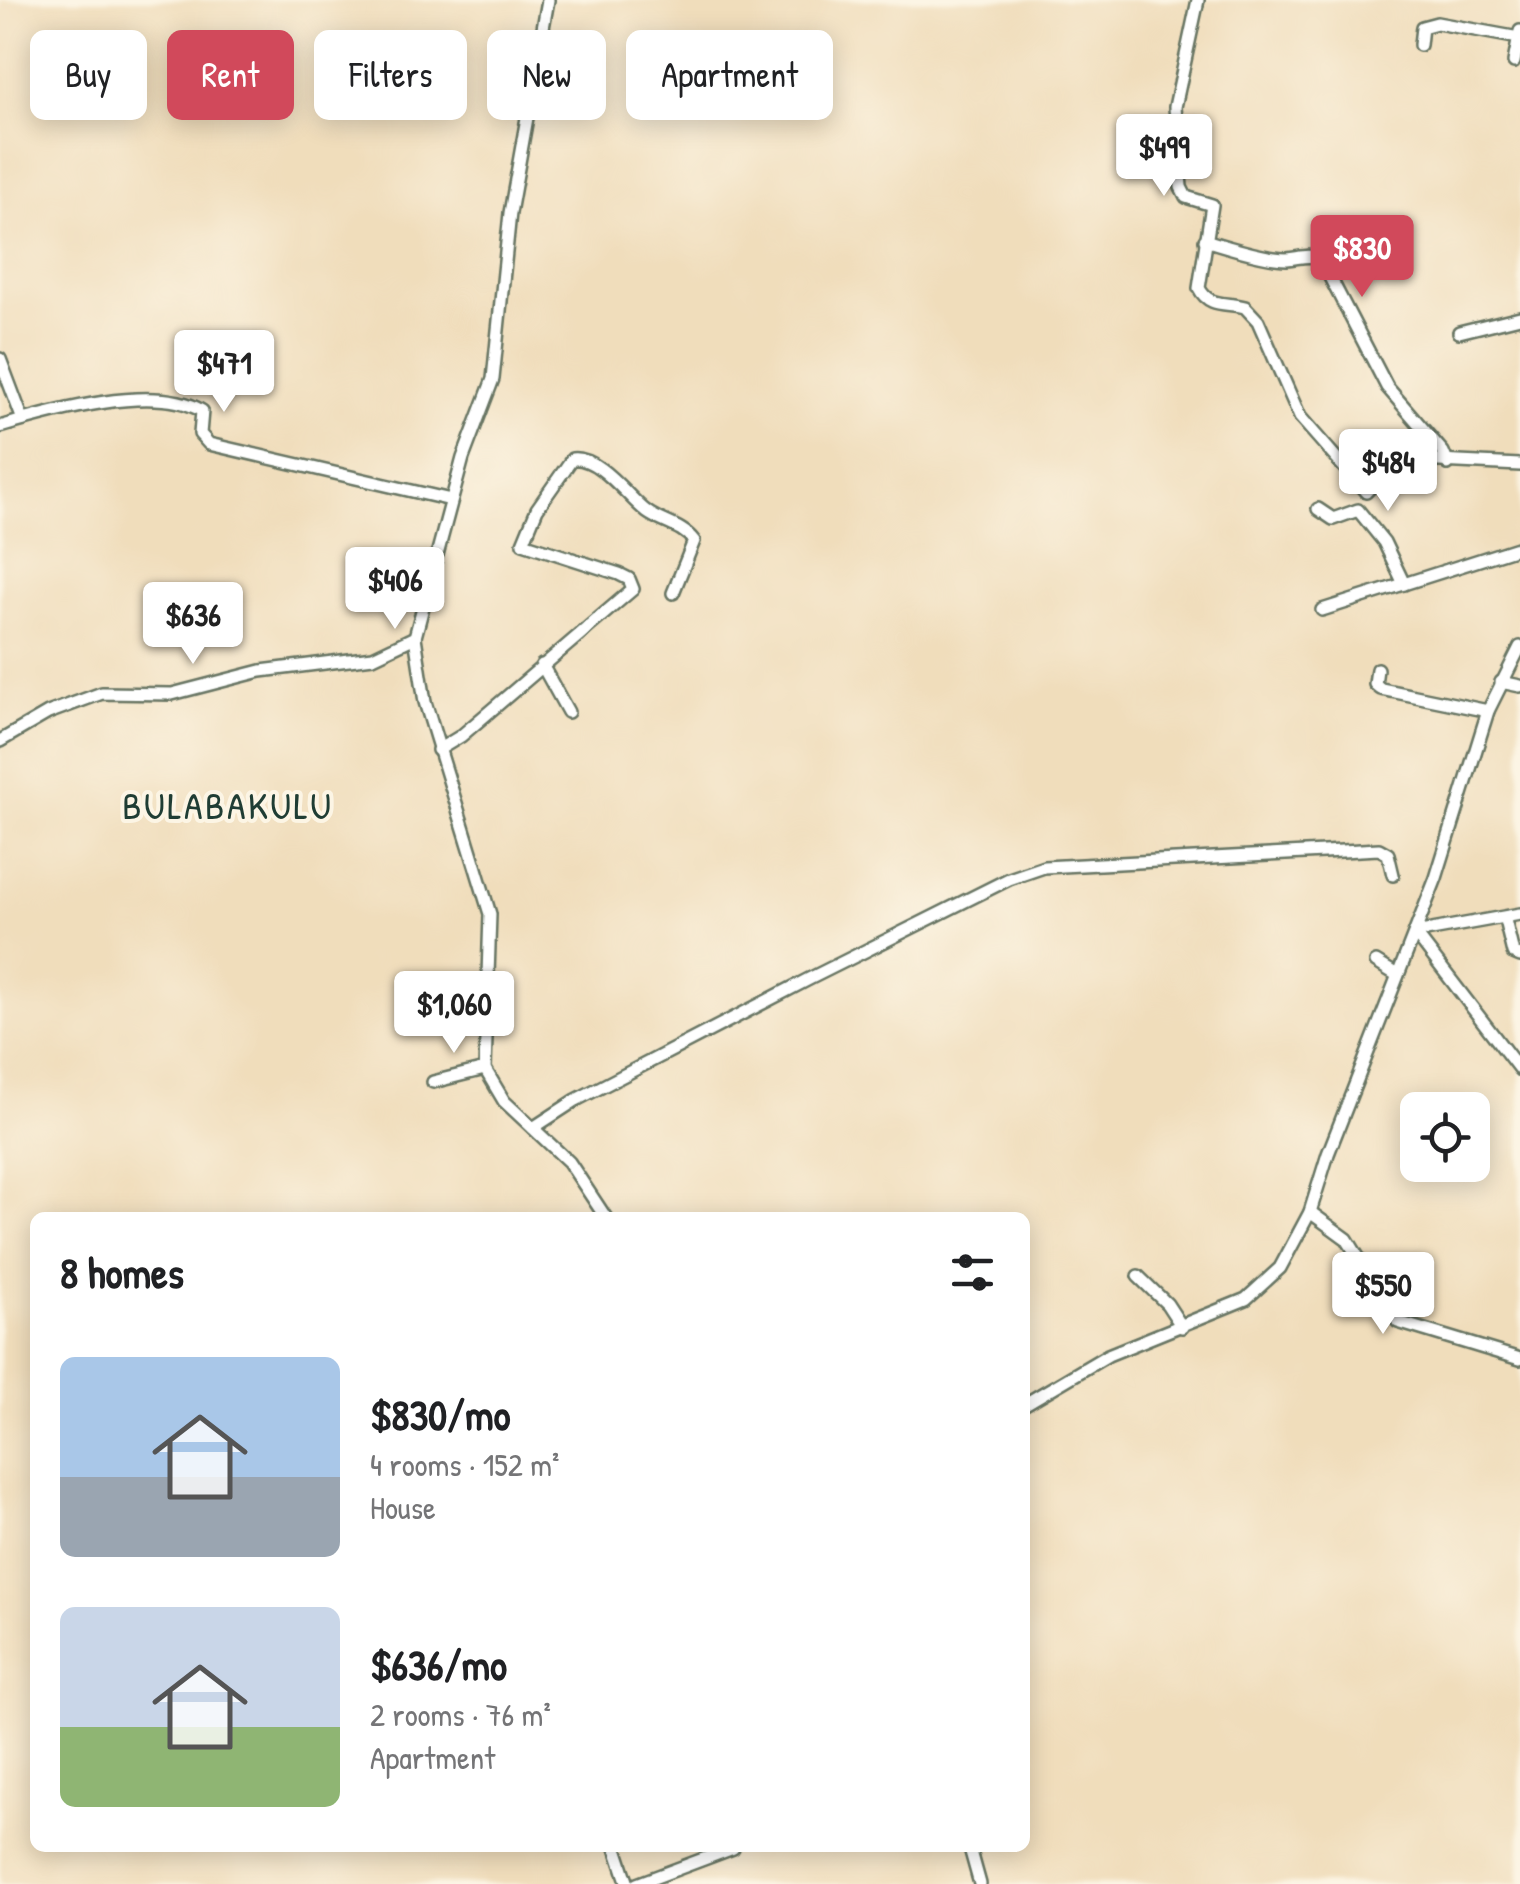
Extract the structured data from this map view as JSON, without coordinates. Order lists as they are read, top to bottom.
{
  "districts": ["BULABAKULU"],
  "page": {
    "chip": [
      "Buy",
      "Rent",
      "Filters",
      "New",
      "Apartment"
    ],
    "price": [
      "$499",
      "$830",
      "$471",
      "$484",
      "$406",
      "$636",
      "$1,060",
      "$550"
    ],
    "heading": "8 homes",
    "list": [
      {
        "name": "$830/mo",
        "note": "4 rooms · 152 m² · House"
      },
      {
        "name": "$636/mo",
        "note": "2 rooms · 76 m² · Apartment"
      }
    ]
  }
}
